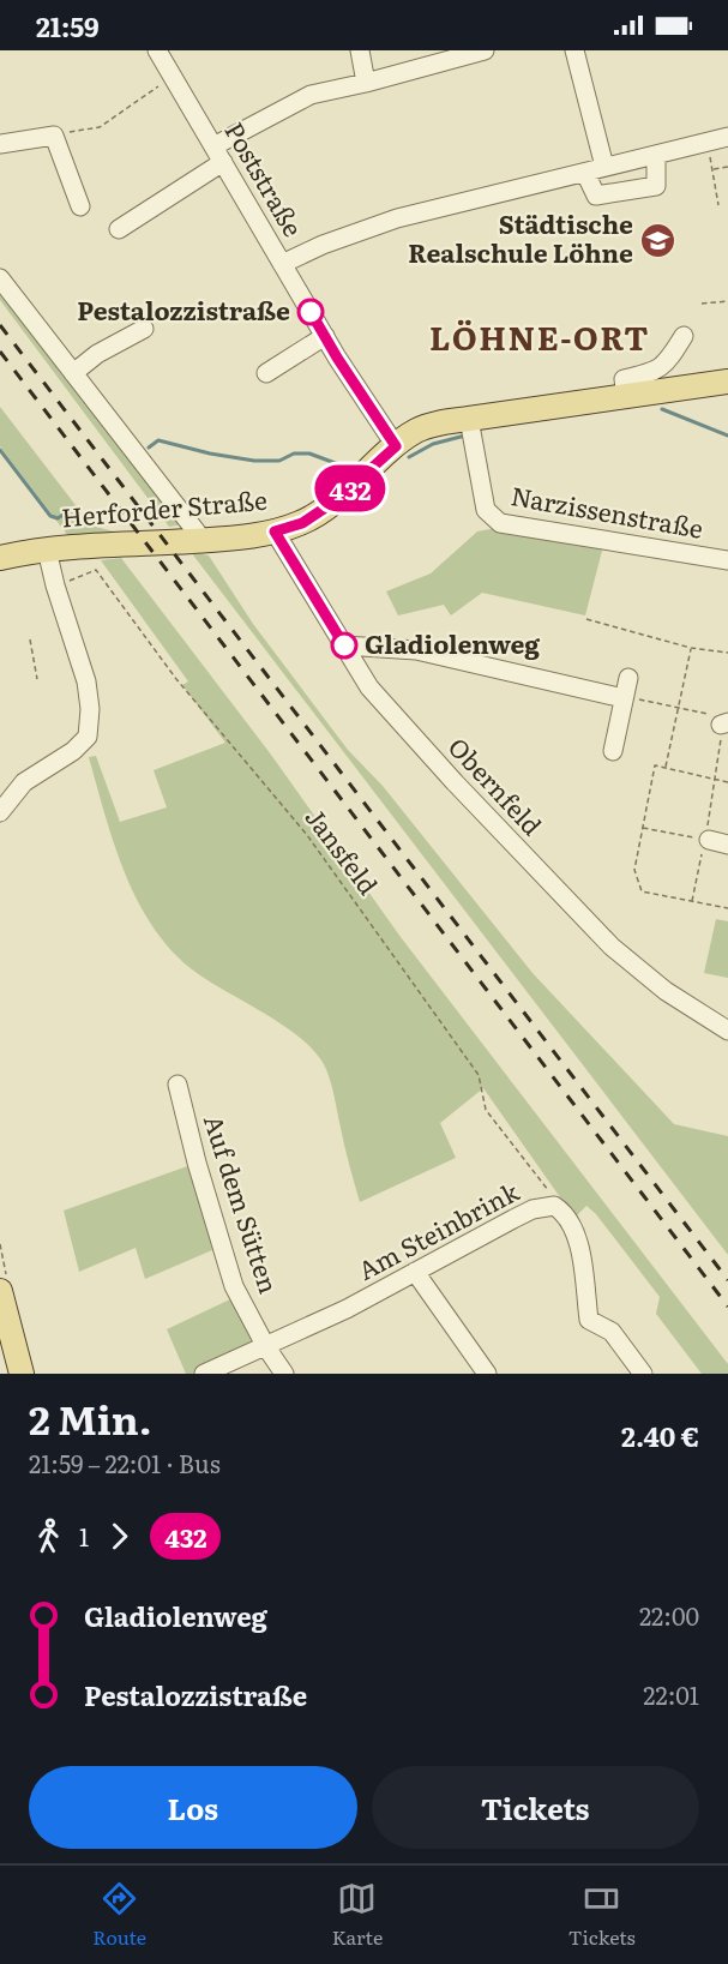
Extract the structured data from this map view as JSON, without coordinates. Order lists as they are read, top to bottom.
{
  "streets": {
    "main road": ["Herforder Straße"],
    "street": [
      "Poststraße",
      "Narzissenstraße",
      "Obernfeld",
      "Auf dem Sütten",
      "Am Steinbrink"
    ],
    "path": ["Jansfeld"]
  },
  "crossings": [
    ["Poststraße", "Herforder Straße"],
    ["Herforder Straße", "Narzissenstraße"],
    ["Herforder Straße", "Obernfeld"],
    ["Jansfeld", "Am Steinbrink"],
    ["Auf dem Sütten", "Am Steinbrink"]
  ],
  "districts": ["LÖHNE-ORT"],
  "places": {
    "school or university": ["Städtische Realschule Löhne"],
    "other": ["Pestalozzistraße", "Gladiolenweg"]
  },
  "lines": ["bus line 432"],
  "page": {
    "status": "21:59",
    "on_map": "432",
    "heading": ["2 Min.", "21:59 – 22:01 · Bus", "2.40 €"],
    "legs": ["1", "432"],
    "list": [
      {
        "name": "Gladiolenweg",
        "value": "22:00"
      },
      {
        "name": "Pestalozzistraße",
        "value": "22:01"
      }
    ],
    "buttons": ["Los", "Tickets"],
    "tabs": ["Route", "Karte", "Tickets"]
  }
}
